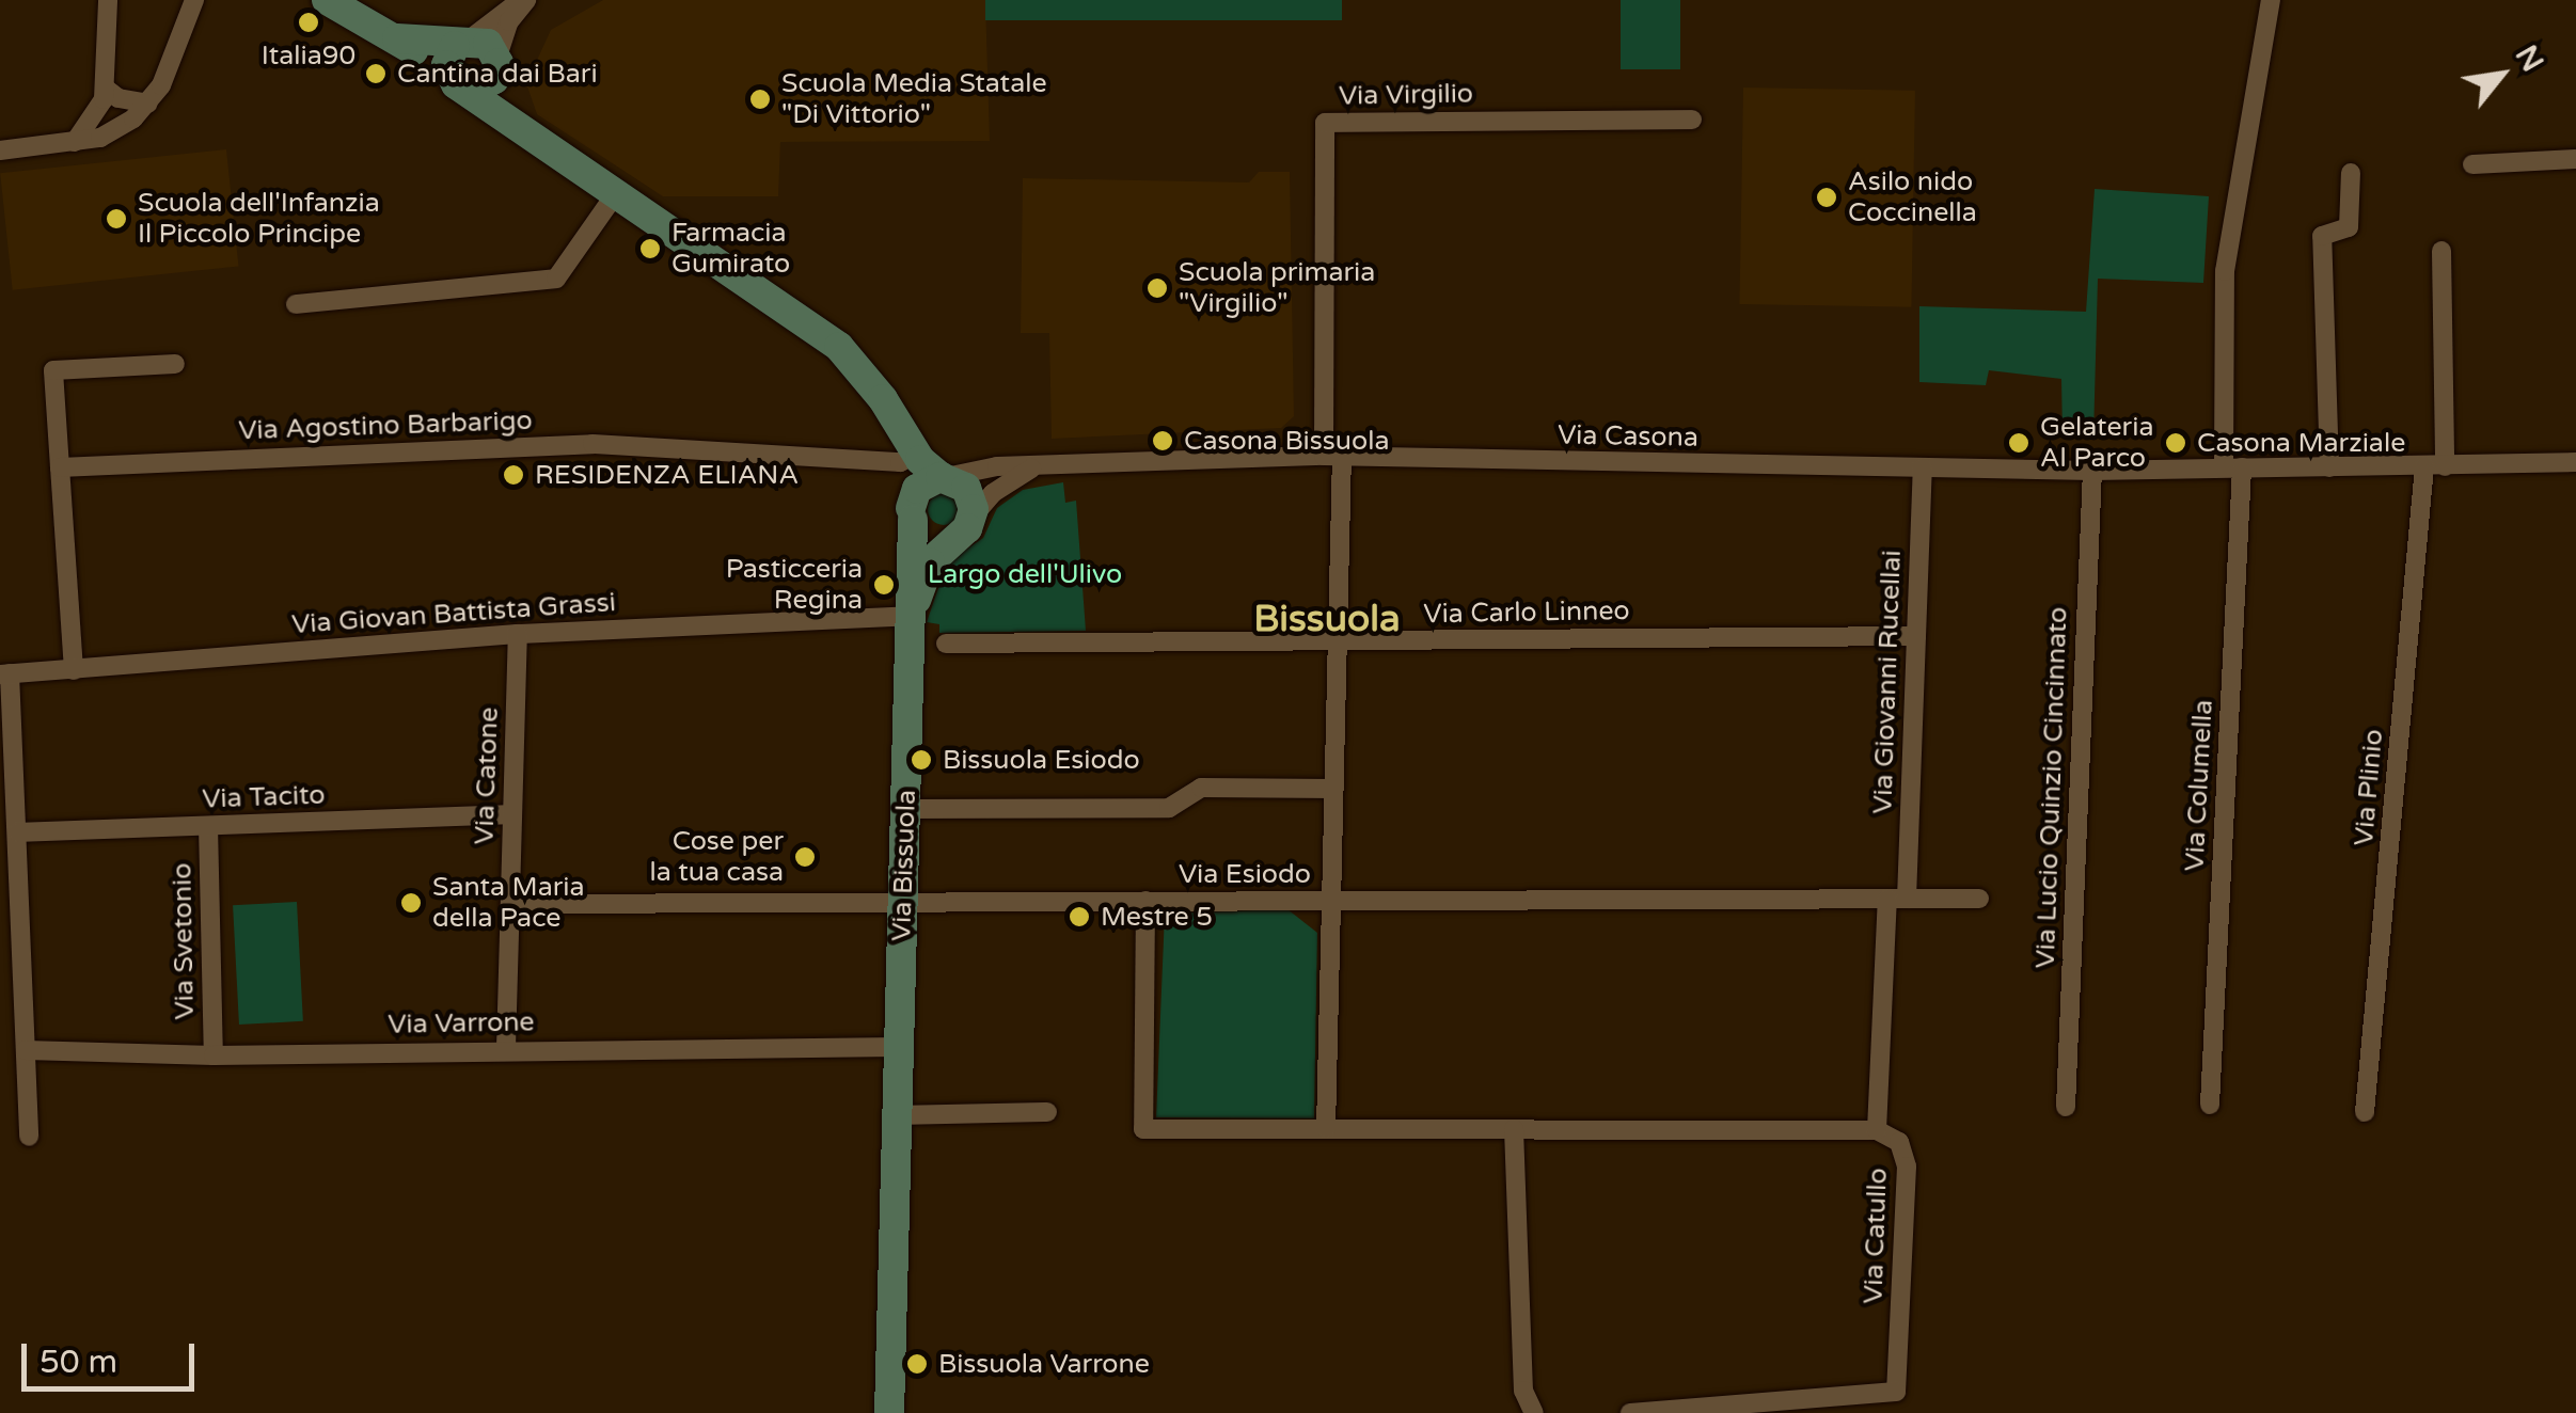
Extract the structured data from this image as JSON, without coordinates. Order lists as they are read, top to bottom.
{
  "streets": {
    "street": [
      "Via Virgilio",
      "Via Agostino Barbarigo",
      "Via Casona",
      "Via Carlo Linneo",
      "Via Giovan Battista Grassi",
      "Via Giovanni Rucellai",
      "Via Catone",
      "Via Columella",
      "Via Lucio Quinzio Cincinnato",
      "Via Plinio",
      "Via Tacito",
      "Via Bissuola",
      "Via Esiodo",
      "Via Svetonio",
      "Via Varrone",
      "Via Catullo"
    ]
  },
  "crossings": [
    ["Via Virgilio", "Via Casona"],
    ["Via Agostino Barbarigo", "Via Bissuola"],
    ["Via Casona", "Via Giovanni Rucellai"],
    ["Via Casona", "Via Columella"],
    ["Via Casona", "Via Lucio Quinzio Cincinnato"],
    ["Via Casona", "Via Plinio"],
    ["Via Casona", "Via Bissuola"],
    ["Via Carlo Linneo", "Via Giovanni Rucellai"],
    ["Via Giovan Battista Grassi", "Via Catone"],
    ["Via Giovan Battista Grassi", "Via Bissuola"],
    ["Via Giovanni Rucellai", "Via Esiodo"],
    ["Via Giovanni Rucellai", "Via Catullo"],
    ["Via Catone", "Via Tacito"],
    ["Via Catone", "Via Esiodo"],
    ["Via Catone", "Via Varrone"],
    ["Via Tacito", "Via Svetonio"],
    ["Via Bissuola", "Via Esiodo"],
    ["Via Bissuola", "Via Varrone"],
    ["Via Esiodo", "Via Catullo"],
    ["Via Svetonio", "Via Varrone"]
  ],
  "districts": ["Bissuola"],
  "parks": ["Largo dell'Ulivo"],
  "places": [
    "Italia90",
    "Cantina dai Bari",
    "Scuola Media Statale \"Di Vittorio\"",
    "Asilo nido Coccinella",
    "Scuola dell'Infanzia Il Piccolo Principe",
    "Farmacia Gumirato",
    "Scuola primaria \"Virgilio\"",
    "Casona Bissuola",
    "Gelateria Al Parco",
    "Casona Marziale",
    "RESIDENZA ELIANA",
    "Pasticceria Regina",
    "Bissuola Esiodo",
    "Cose per la tua casa",
    "Santa Maria della Pace",
    "Mestre 5",
    "Bissuola Varrone"
  ],
  "scale_bar": "50 m",
  "north": "top right"
}
